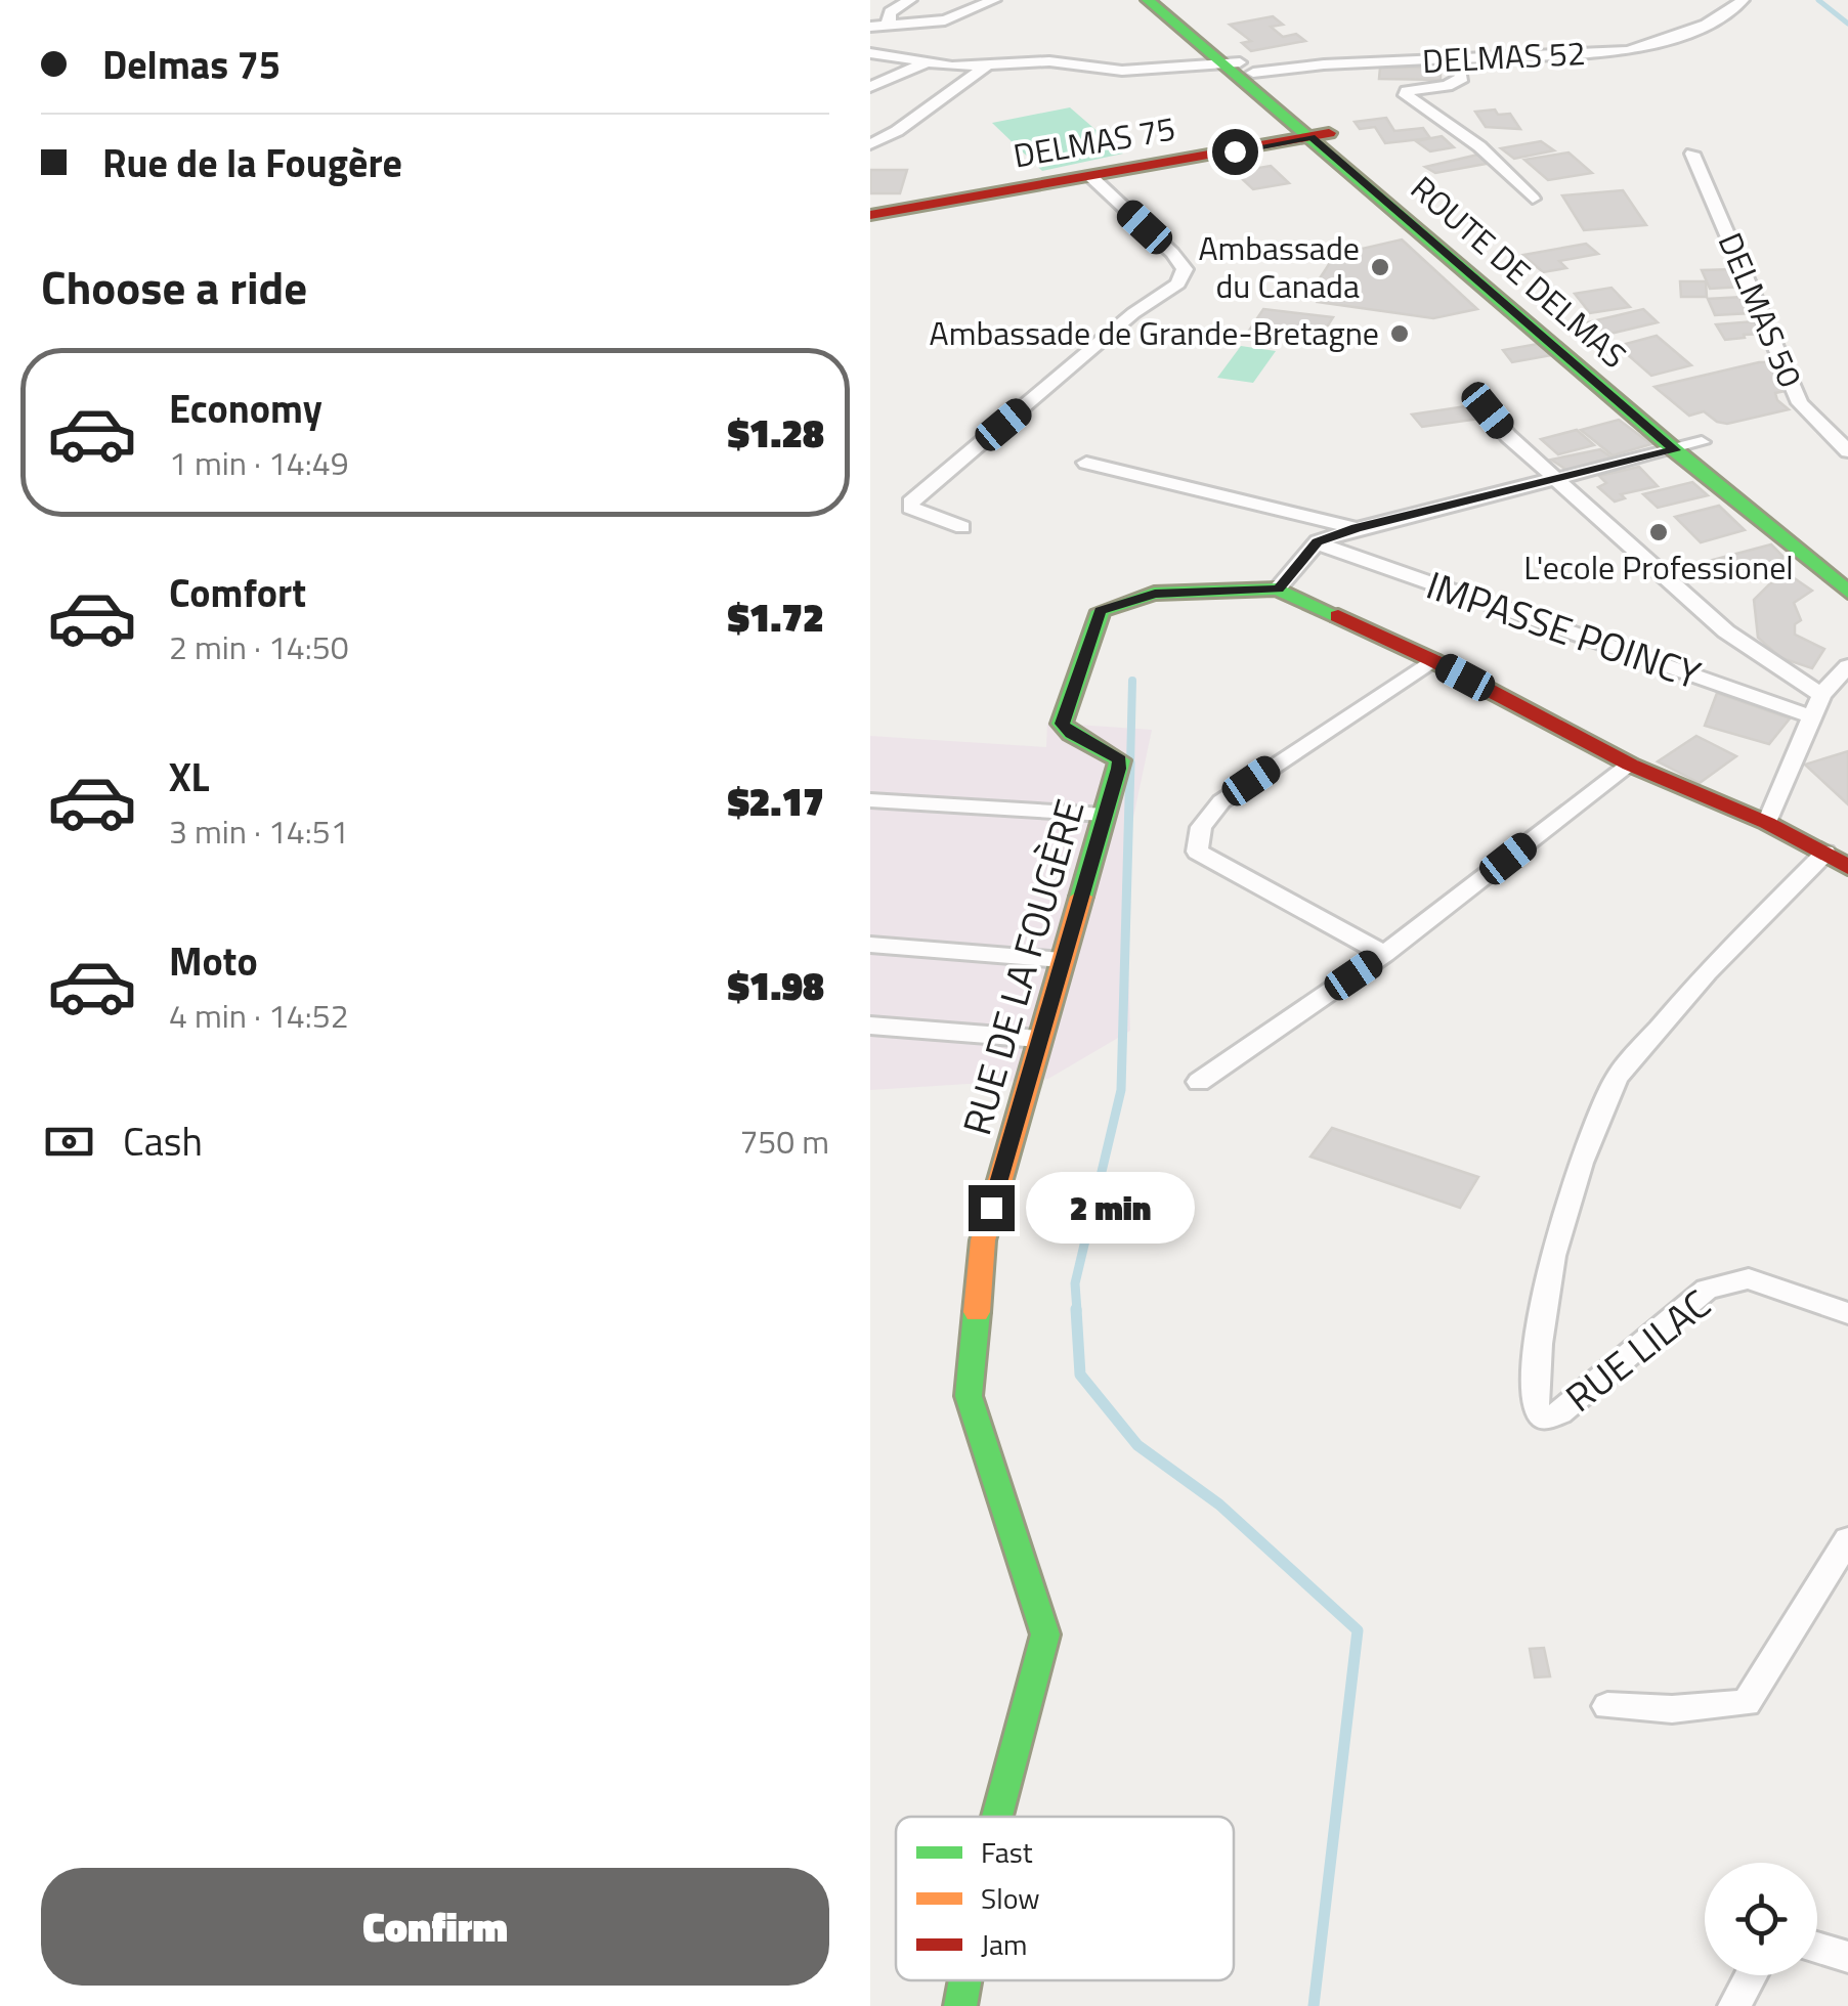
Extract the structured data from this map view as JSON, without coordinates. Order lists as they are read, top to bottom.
{
  "streets": {
    "main road": ["DELMAS 75", "ROUTE DE DELMAS", "RUE DE LA FOUGÈRE"],
    "street": [
      "DELMAS 52",
      "DELMAS 50",
      "IMPASSE POINCY",
      "RUE LILAC"
    ]
  },
  "crossings": [
    ["DELMAS 52", "ROUTE DE DELMAS"],
    ["DELMAS 75", "ROUTE DE DELMAS"],
    ["RUE DE LA FOUGÈRE", "RUE LILAC"]
  ],
  "places": ["Ambassade du Canada", "Ambassade de Grande-Bretagne", "L'ecole Professionel"],
  "legend": ["Fast", "Slow", "Jam"],
  "page": {
    "banner": ["Delmas 75", "Rue de la Fougère"],
    "heading": "Choose a ride",
    "list": [
      {
        "name": "Economy",
        "note": "1 min · 14:49",
        "value": "$1.28"
      },
      {
        "name": "Comfort",
        "note": "2 min · 14:50",
        "value": "$1.72"
      },
      {
        "name": "XL",
        "note": "3 min · 14:51",
        "value": "$2.17"
      },
      {
        "name": "Moto",
        "note": "4 min · 14:52",
        "value": "$1.98"
      }
    ],
    "pay": ["Cash", "750 m"],
    "bubble": "2 min",
    "buttons": "Confirm"
  }
}
